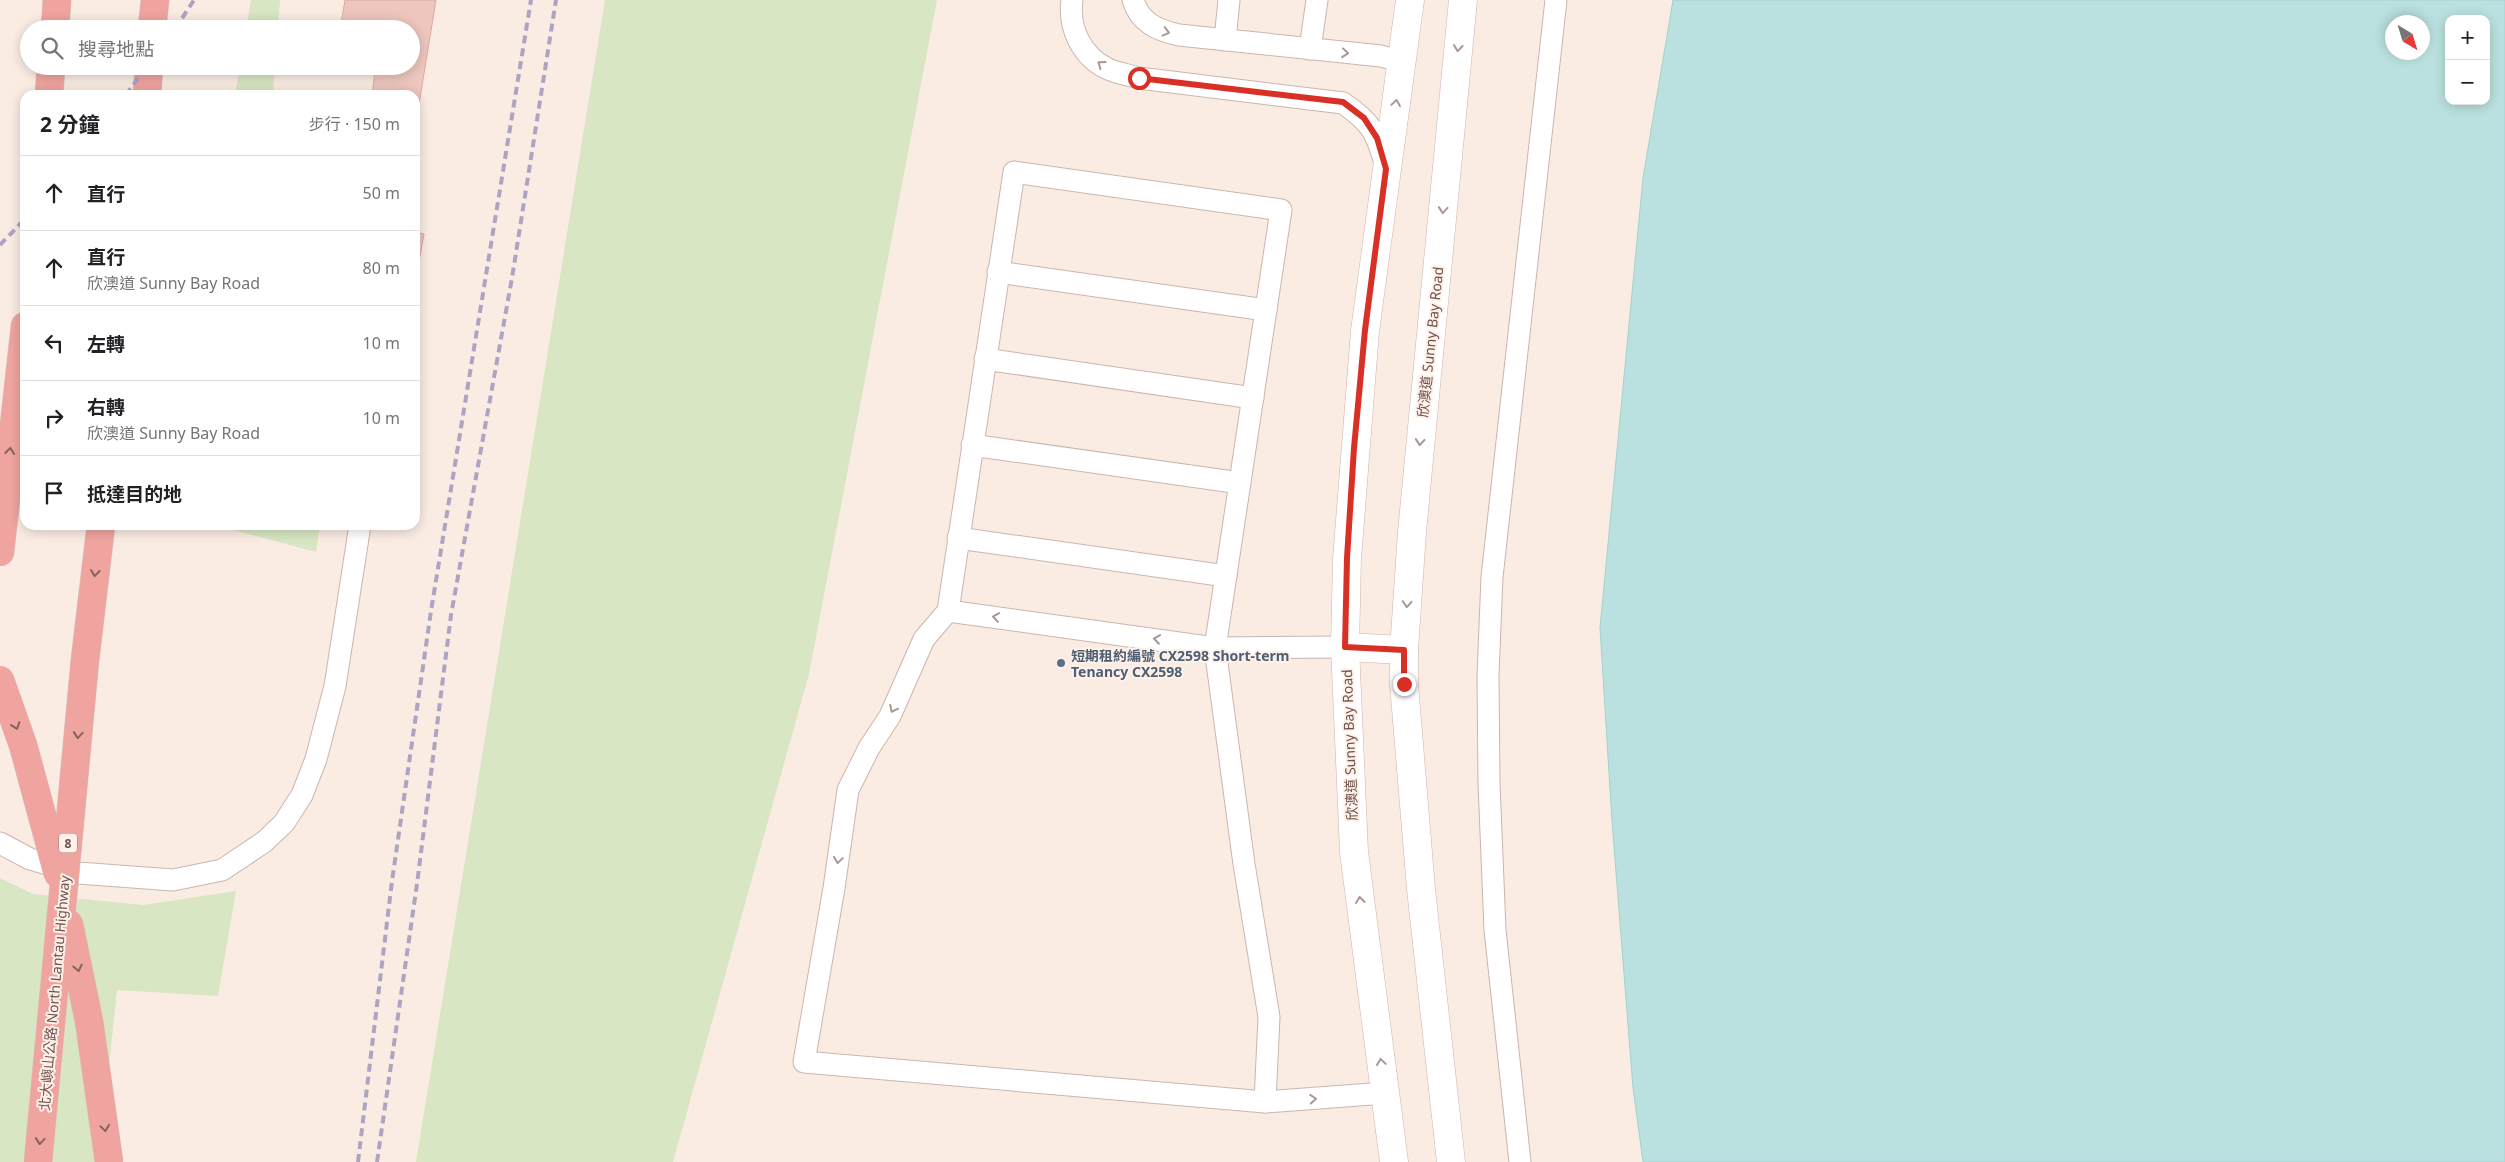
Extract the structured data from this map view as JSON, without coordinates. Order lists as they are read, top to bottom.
{
  "streets": {
    "highway": ["8", "北大嶼山公路 North Lantau Highway"],
    "main road": ["欣澳道 Sunny Bay Road"]
  },
  "places": ["短期租約編號 CX2598 Short-term Tenancy CX2598"],
  "north": "bottom right",
  "page": {
    "map_buttons": ["+", "−"],
    "search": "搜尋地點",
    "heading": ["2 分鐘", "步行 · 150 m"],
    "list": [
      ["直行", "50 m"],
      ["直行", "欣澳道 Sunny Bay Road", "80 m"],
      ["左轉", "10 m"],
      ["右轉", "欣澳道 Sunny Bay Road", "10 m"],
      "抵達目的地"
    ]
  }
}
